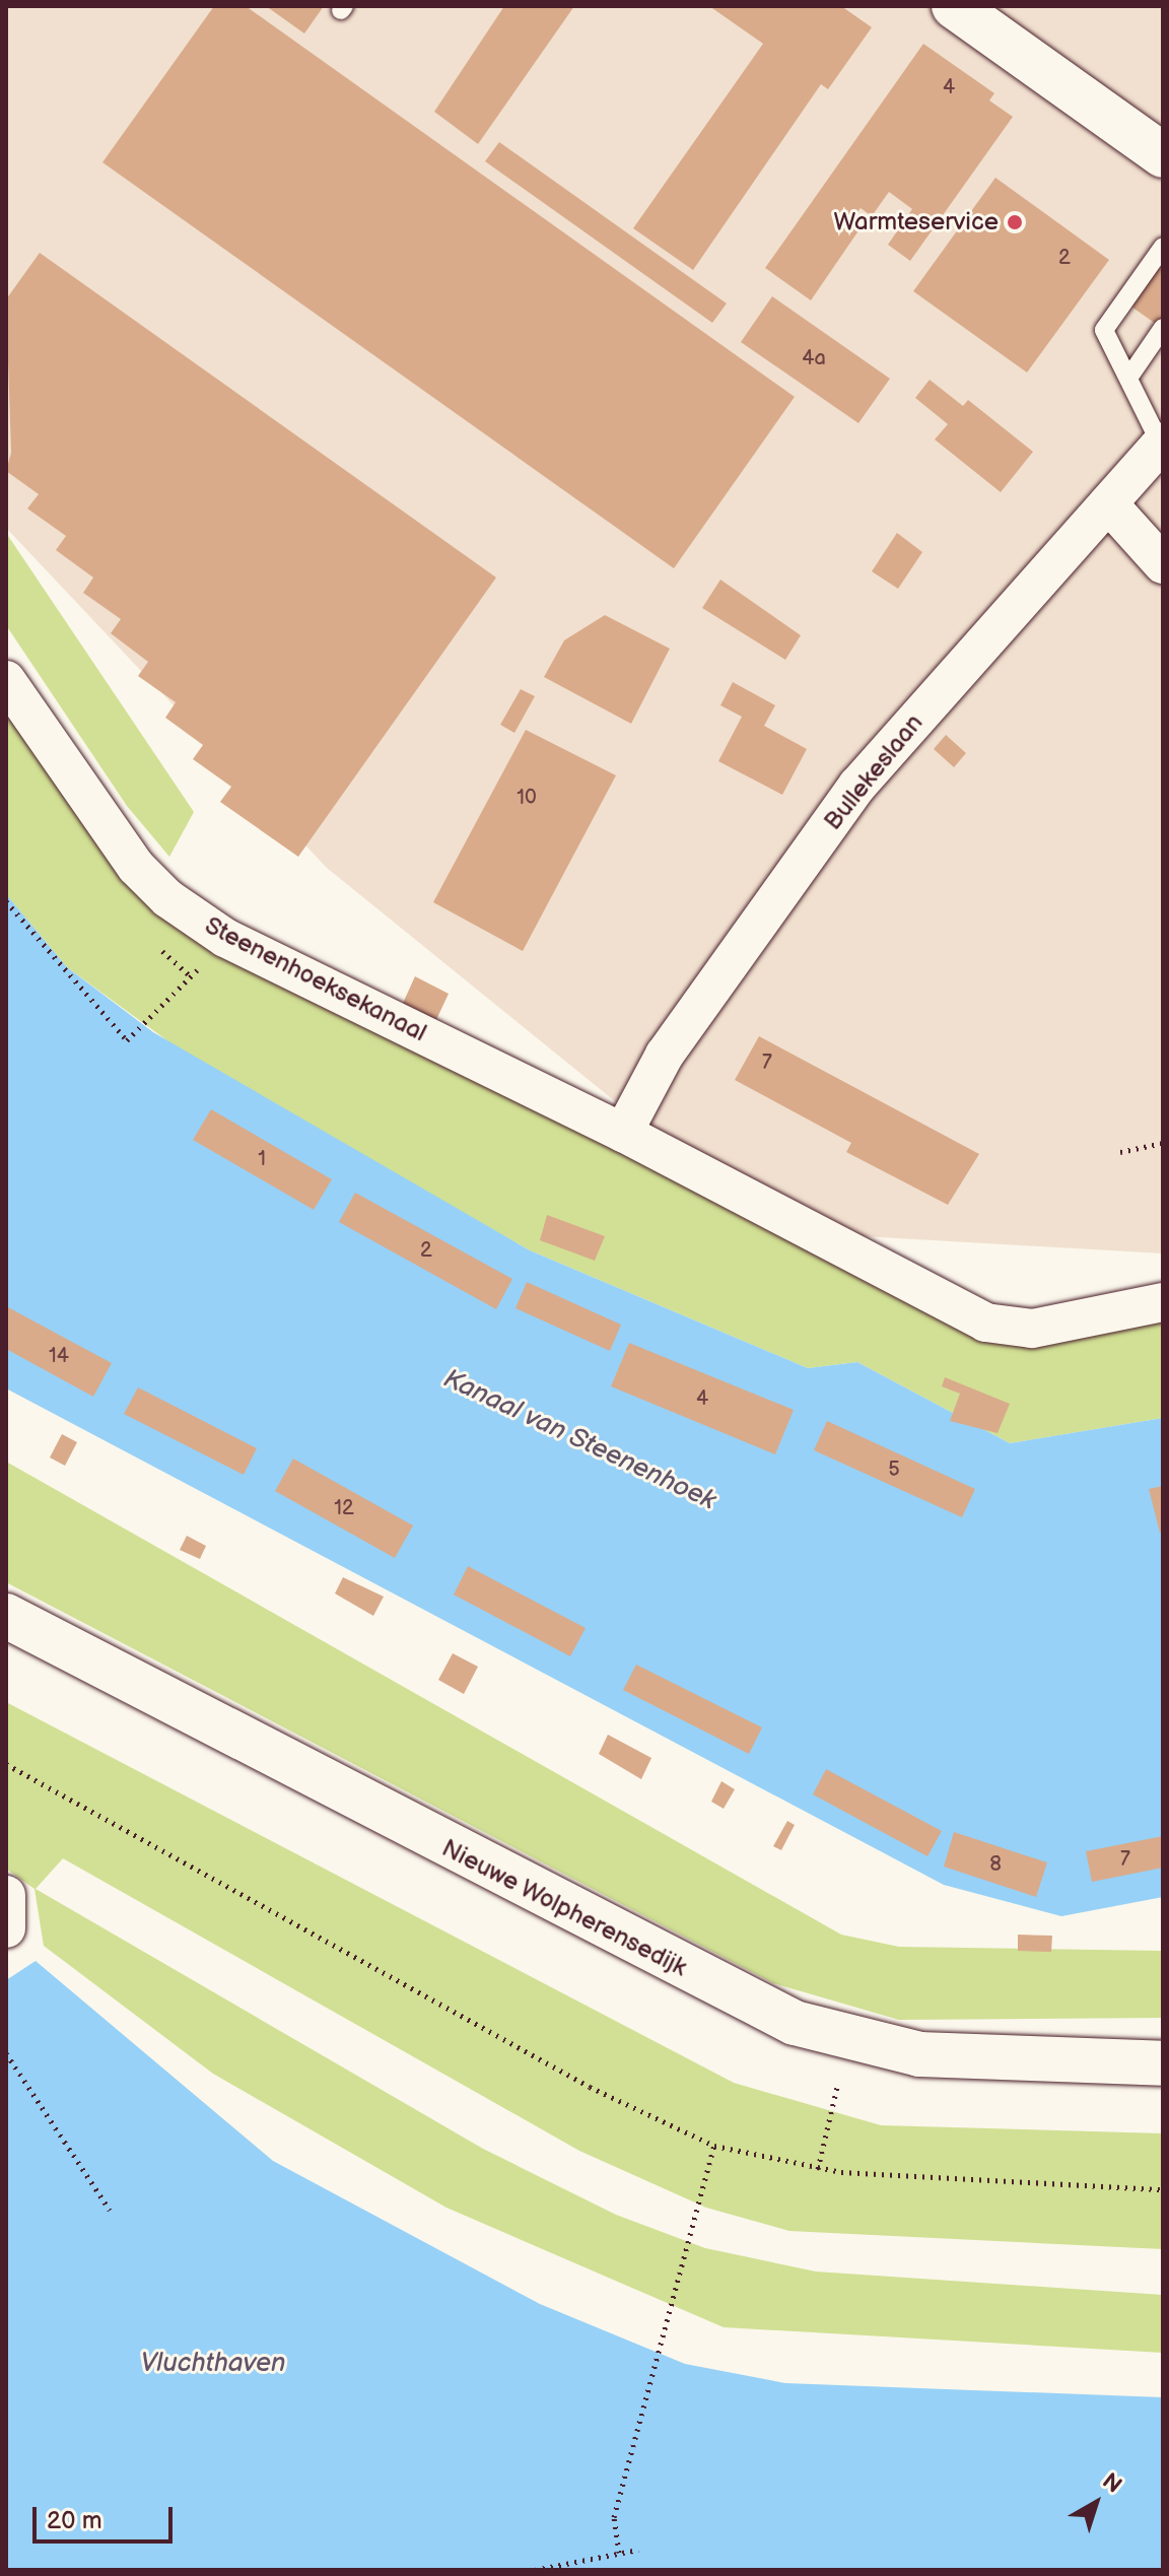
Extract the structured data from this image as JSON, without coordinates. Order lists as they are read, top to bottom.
{
  "streets": {
    "street": ["Bullekeslaan", "Steenenhoeksekanaal", "Nieuwe Wolpherensedijk"]
  },
  "crossings": [
    ["Bullekeslaan", "Steenenhoeksekanaal"]
  ],
  "water": ["Kanaal van Steenenhoek", "Vluchthaven"],
  "places": ["Warmteservice"],
  "house_numbers": [
    "4",
    "2",
    "4a",
    "10",
    "7",
    "1",
    "2",
    "14",
    "4",
    "5",
    "12",
    "7",
    "8"
  ],
  "scale_bar": "20 m",
  "north": "top right"
}
